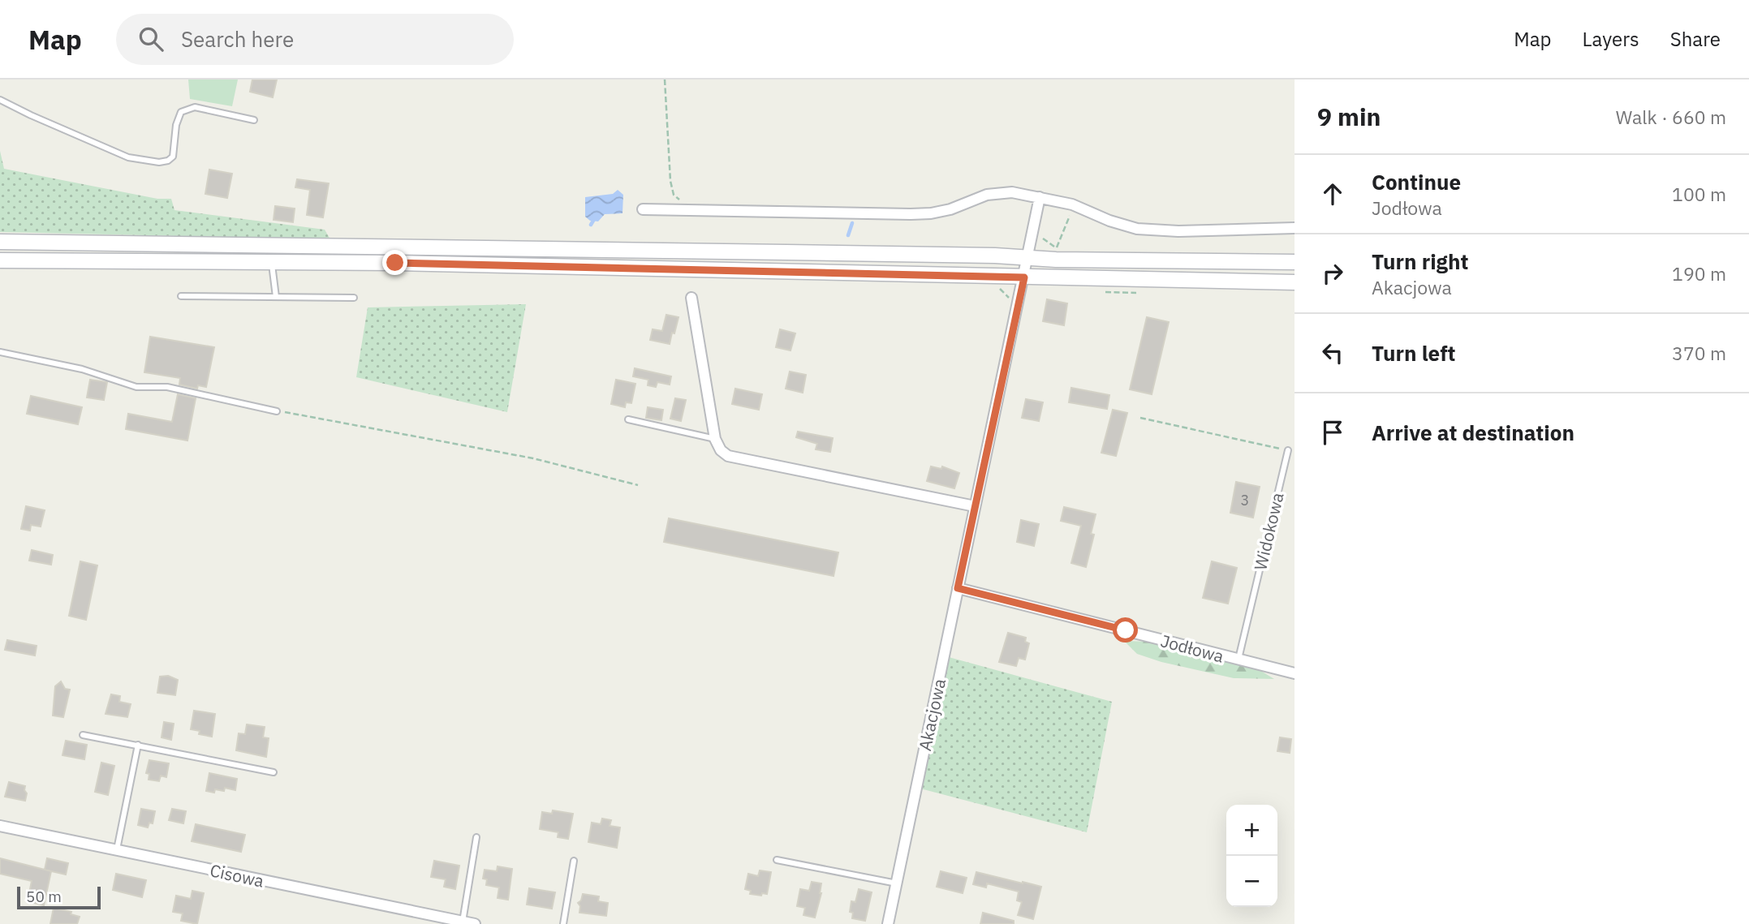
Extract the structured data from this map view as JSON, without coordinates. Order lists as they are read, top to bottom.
{
  "streets": {
    "street": ["Jodłowa", "Akacjowa", "Cisowa"],
    "lane": ["Widokowa"]
  },
  "crossings": [
    ["Widokowa", "Jodłowa"],
    ["Jodłowa", "Akacjowa"]
  ],
  "house_numbers": ["3"],
  "scale_bar": "50 m",
  "page": {
    "header": "Map",
    "search": "Search here",
    "nav": ["Map", "Layers", "Share"],
    "heading": ["9 min", "Walk · 660 m"],
    "list": [
      ["Continue", "Jodłowa", "100 m"],
      ["Turn right", "Akacjowa", "190 m"],
      ["Turn left", "370 m"],
      "Arrive at destination"
    ],
    "map_buttons": ["+", "−"],
    "scale": "50 m"
  }
}
